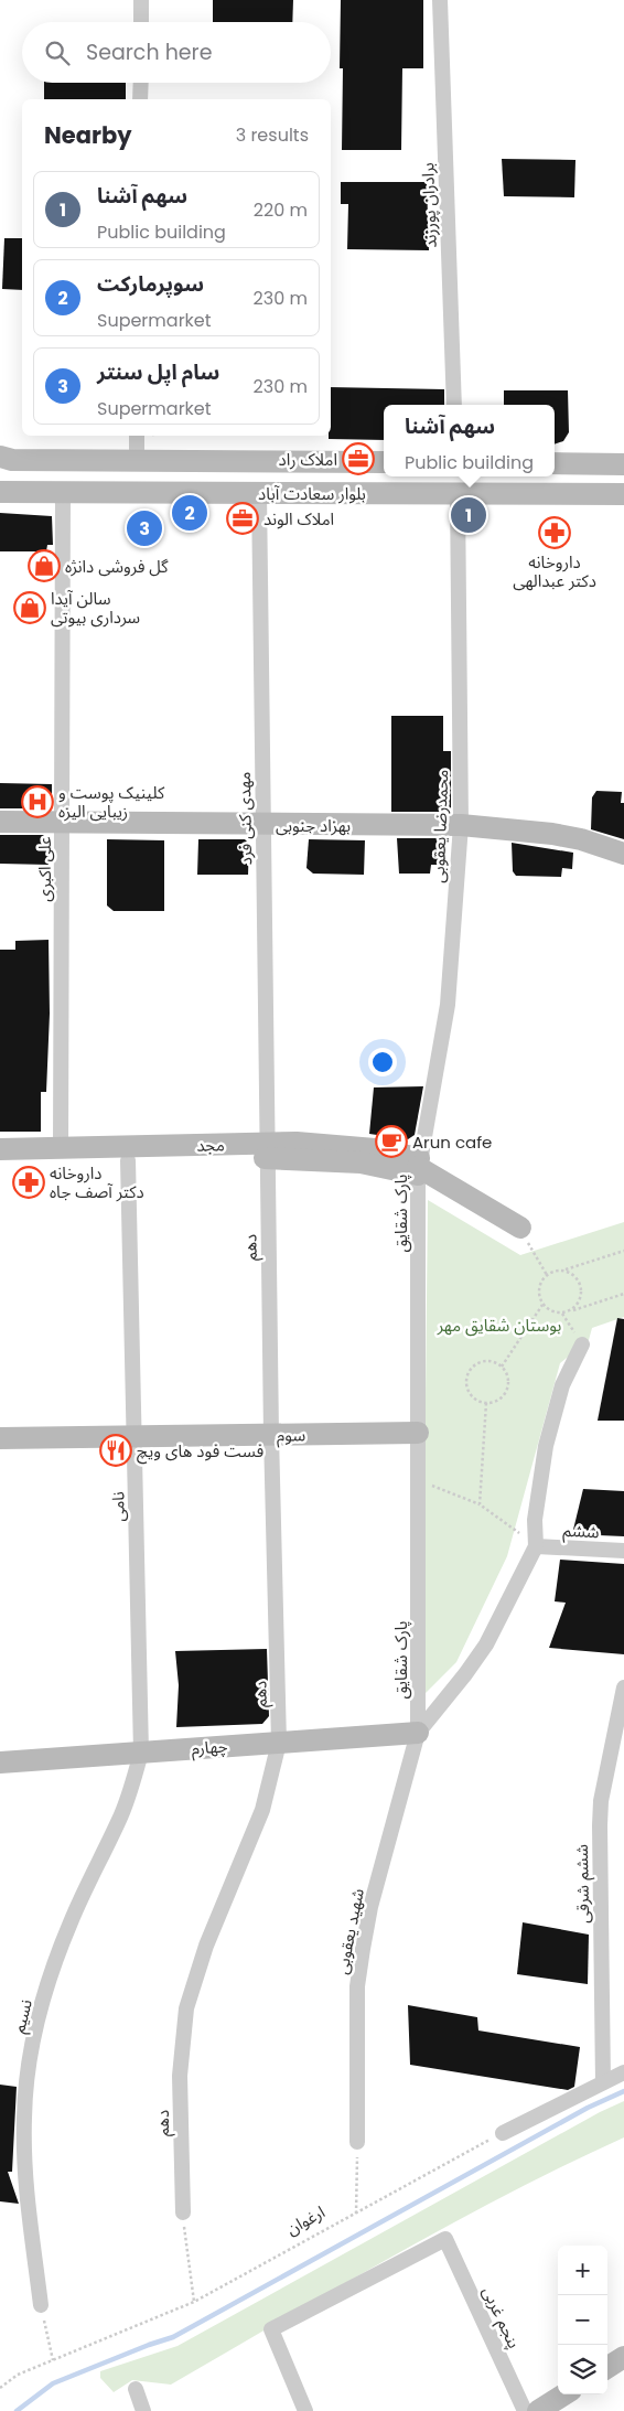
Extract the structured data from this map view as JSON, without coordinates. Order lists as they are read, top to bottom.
{
  "streets": {
    "street": [
      "برادران پورزند",
      "بلوار سعادت آباد",
      "مهدی کنی فرد",
      "بهزاد جنوبی",
      "محمدرضا یعقوبی",
      "علی اکبری",
      "مجد",
      "پارک شقایق",
      "دهم",
      "سوم",
      "نامی",
      "ششم",
      "چهارم",
      "ششم شرقی",
      "شهید یعقوبی",
      "نسیم",
      "پنجم غربی"
    ],
    "path": ["ارغوان"]
  },
  "crossings": [
    ["بلوار سعادت آباد", "مهدی کنی فرد"],
    ["بلوار سعادت آباد", "محمدرضا یعقوبی"],
    ["بلوار سعادت آباد", "علی اکبری"],
    ["مهدی کنی فرد", "بهزاد جنوبی"],
    ["مهدی کنی فرد", "مجد"],
    ["مهدی کنی فرد", "دهم"],
    ["بهزاد جنوبی", "محمدرضا یعقوبی"],
    ["بهزاد جنوبی", "علی اکبری"],
    ["محمدرضا یعقوبی", "مجد"],
    ["محمدرضا یعقوبی", "پارک شقایق"],
    ["علی اکبری", "مجد"],
    ["مجد", "پارک شقایق"],
    ["مجد", "دهم"],
    ["مجد", "نامی"],
    ["پارک شقایق", "سوم"],
    ["پارک شقایق", "چهارم"],
    ["پارک شقایق", "شهید یعقوبی"],
    ["دهم", "سوم"],
    ["دهم", "چهارم"],
    ["سوم", "نامی"],
    ["نامی", "چهارم"],
    ["نامی", "نسیم"],
    ["چهارم", "شهید یعقوبی"],
    ["چهارم", "نسیم"]
  ],
  "parks": ["بوستان شقایق مهر"],
  "places": {
    "office": ["املاک راد", "املاک الوند"],
    "pharmacy": ["داروخانه دکتر عبدالهی", "داروخانه دکتر آصف جاه"],
    "shop": ["گل فروشی دانژه", "سالن آیدا سرداری بیوتی"],
    "hospital": ["کلینیک پوست و زیبایی الیزه"],
    "cafe": ["Arun cafe"],
    "restaurant": ["فست فود های ویچ"]
  },
  "page": {
    "search": "Search here",
    "heading": ["Nearby", "3 results"],
    "list": [
      {
        "mark": "1",
        "name": "سهم آشنا",
        "note": "Public building",
        "value": "220 m"
      },
      {
        "mark": "2",
        "name": "سوپرمارکت",
        "note": "Supermarket",
        "value": "230 m"
      },
      {
        "mark": "3",
        "name": "سام اپل سنتر",
        "note": "Supermarket",
        "value": "230 m"
      }
    ],
    "popup": ["سهم آشنا", "Public building"],
    "pins": ["2", "1", "3"],
    "map_buttons": ["+", "−"]
  }
}
